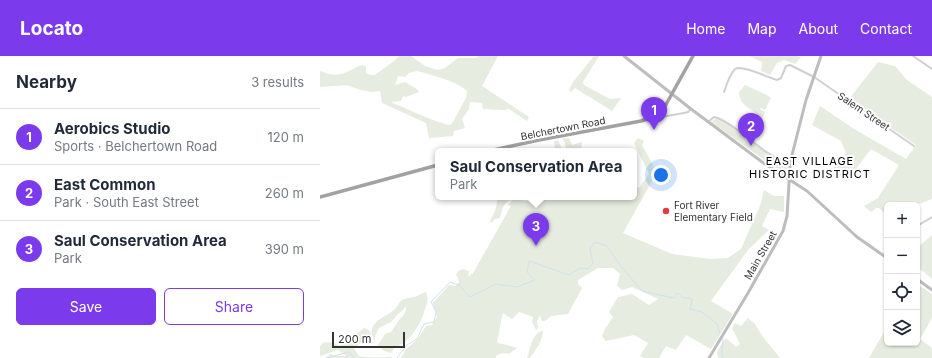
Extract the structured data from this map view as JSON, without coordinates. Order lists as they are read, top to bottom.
{
  "streets": {
    "highway": ["Belchertown Road"],
    "main road": ["Main Street"],
    "street": ["Salem Street"]
  },
  "crossings": [
    ["Salem Street", "Main Street"]
  ],
  "districts": ["EAST VILLAGE HISTORIC DISTRICT"],
  "places": ["Fort River Elementary Field"],
  "scale_bar": "200 m",
  "page": {
    "header": "Locato",
    "nav": [
      "Home",
      "Map",
      "About",
      "Contact"
    ],
    "heading": ["Nearby", "3 results"],
    "pins": ["1", "2", "3"],
    "list": [
      {
        "mark": "1",
        "name": "Aerobics Studio",
        "note": "Sports · Belchertown Road",
        "value": "120 m"
      },
      {
        "mark": "2",
        "name": "East Common",
        "note": "Park · South East Street",
        "value": "260 m"
      },
      {
        "mark": "3",
        "name": "Saul Conservation Area",
        "note": "Park",
        "value": "390 m"
      }
    ],
    "popup": ["Saul Conservation Area", "Park"],
    "map_buttons": ["+", "−"],
    "buttons": ["Save", "Share"],
    "scale": "200 m"
  }
}
